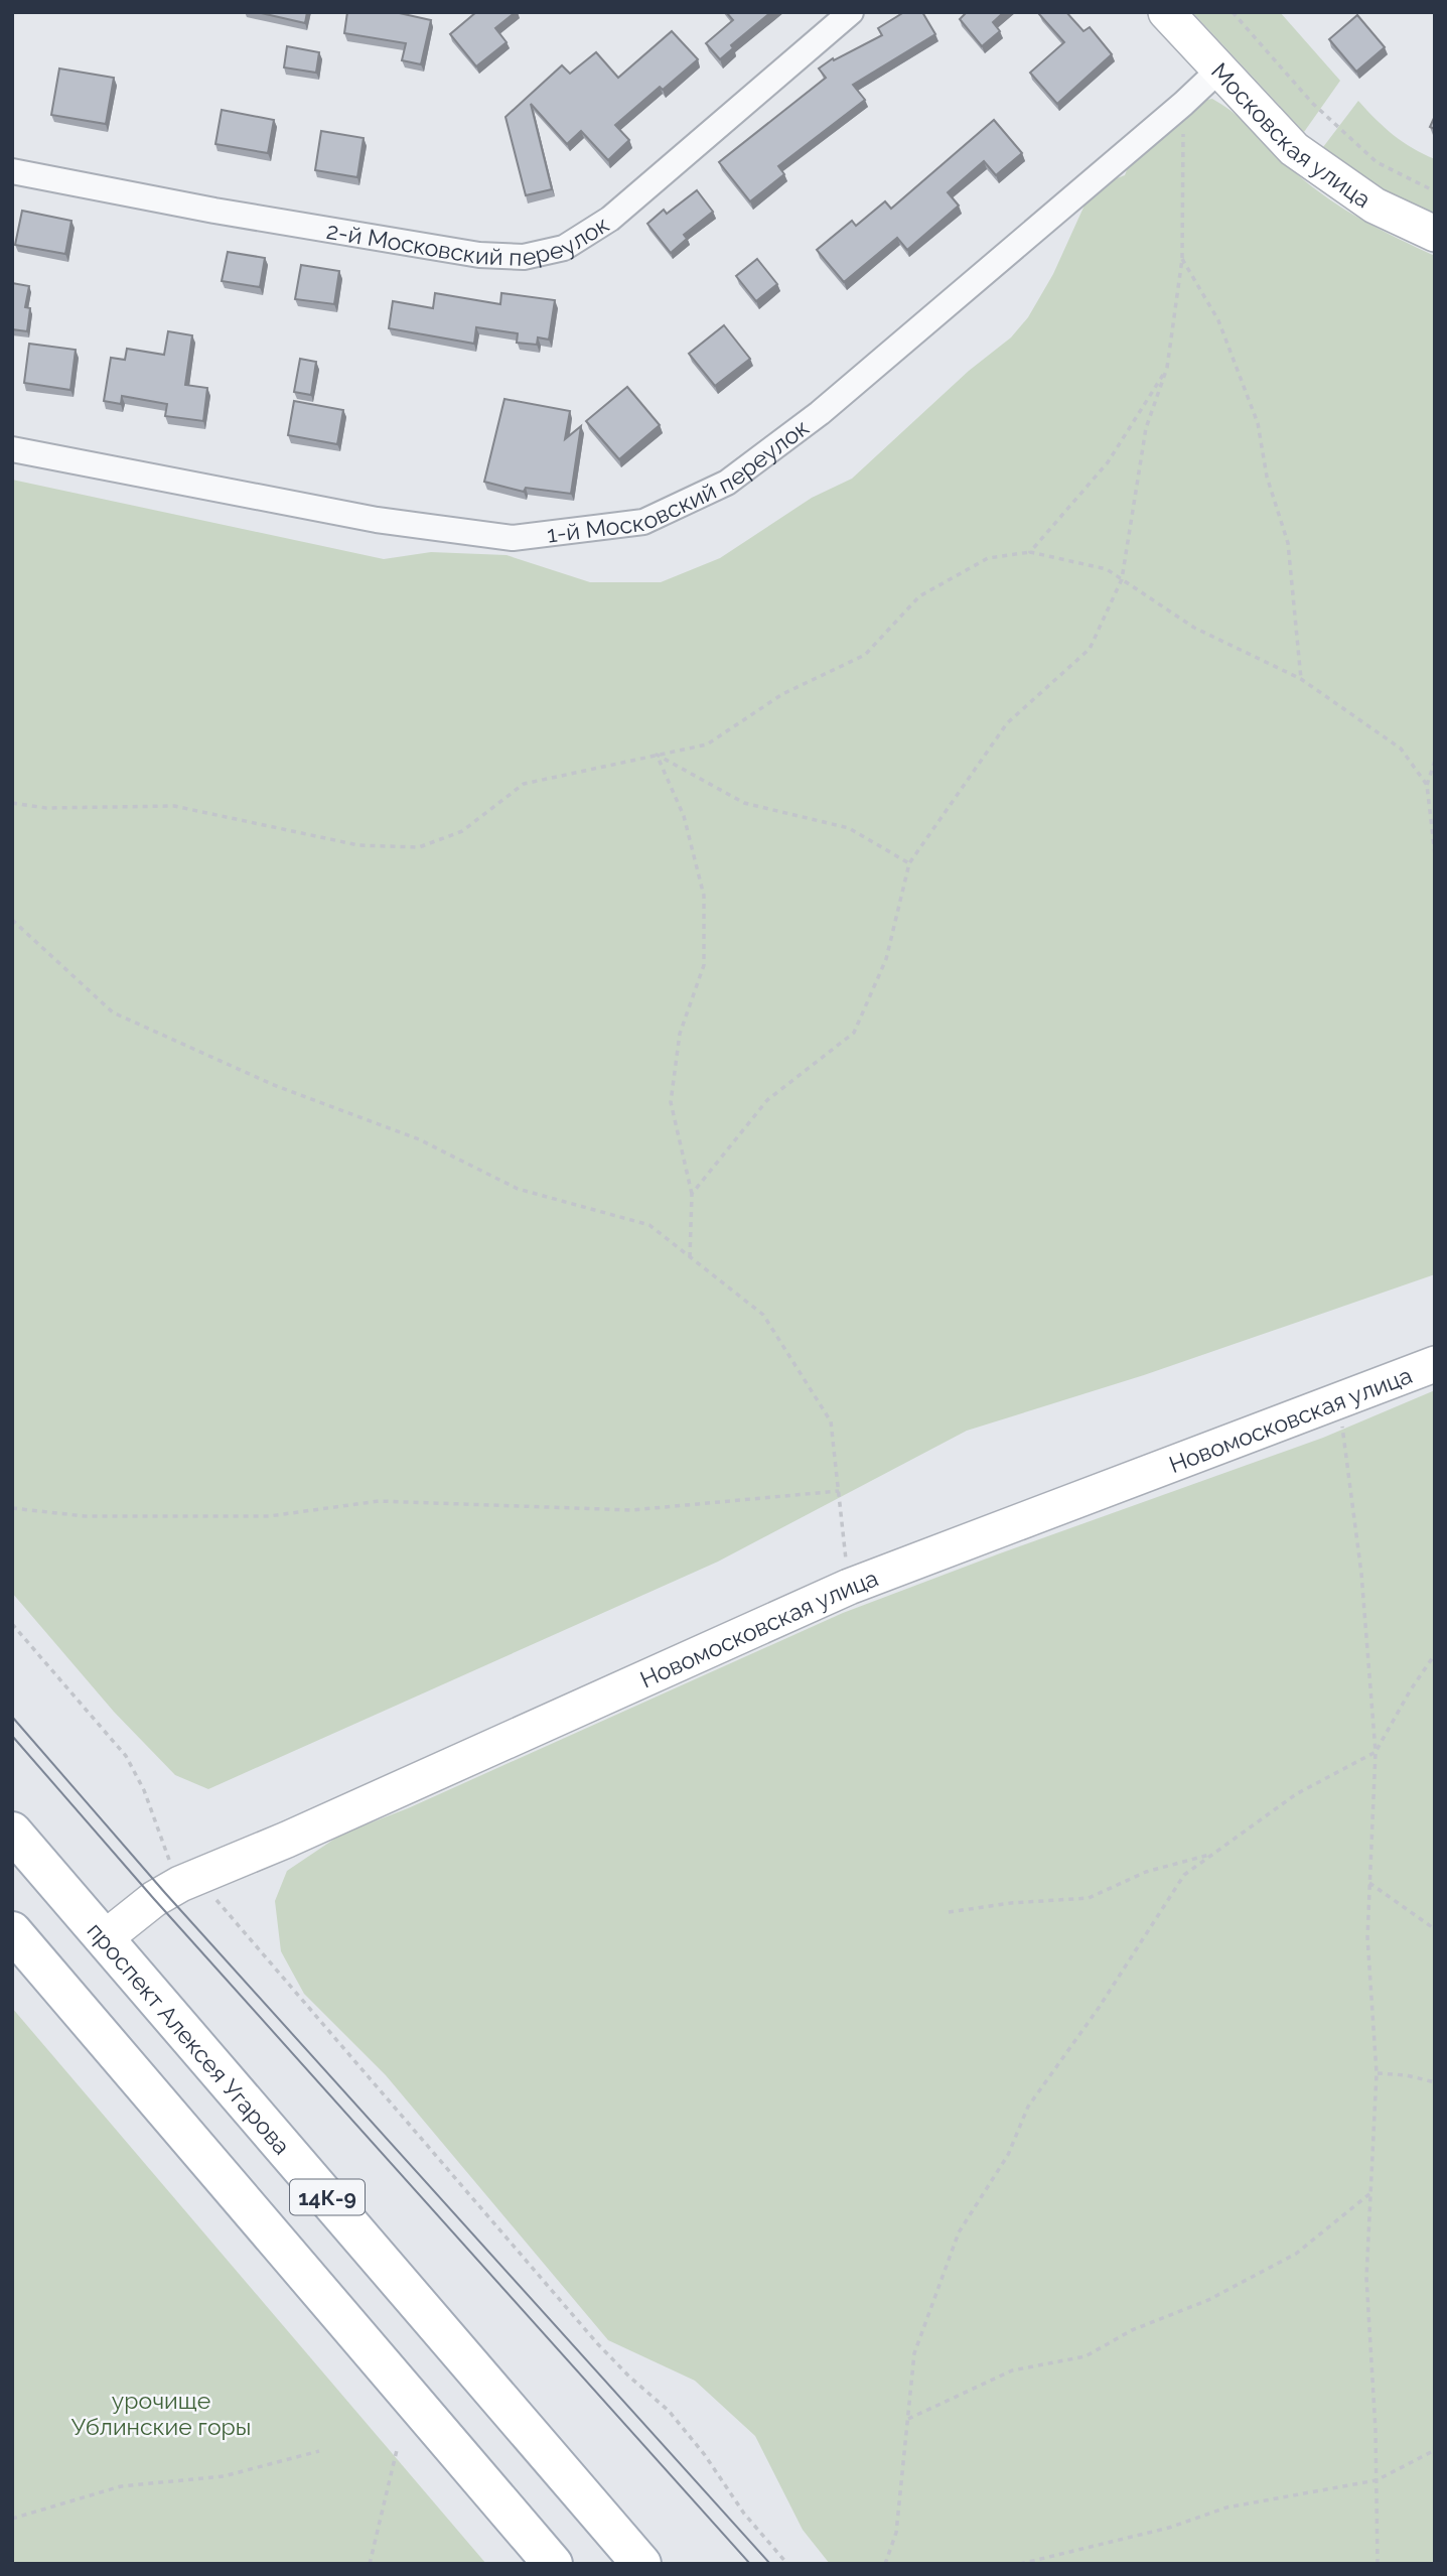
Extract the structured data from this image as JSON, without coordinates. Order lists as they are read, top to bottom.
{
  "streets": {
    "main road": ["проспект Алексея Угарова", "14К-9"],
    "street": [
      "Московская улица",
      "2-й Московский переулок",
      "1-й Московский переулок",
      "Новомосковская улица"
    ]
  },
  "crossings": [
    ["Московская улица", "1-й Московский переулок"],
    ["Новомосковская улица", "проспект Алексея Угарова"]
  ],
  "parks": ["урочище Ублинские горы"]
}
